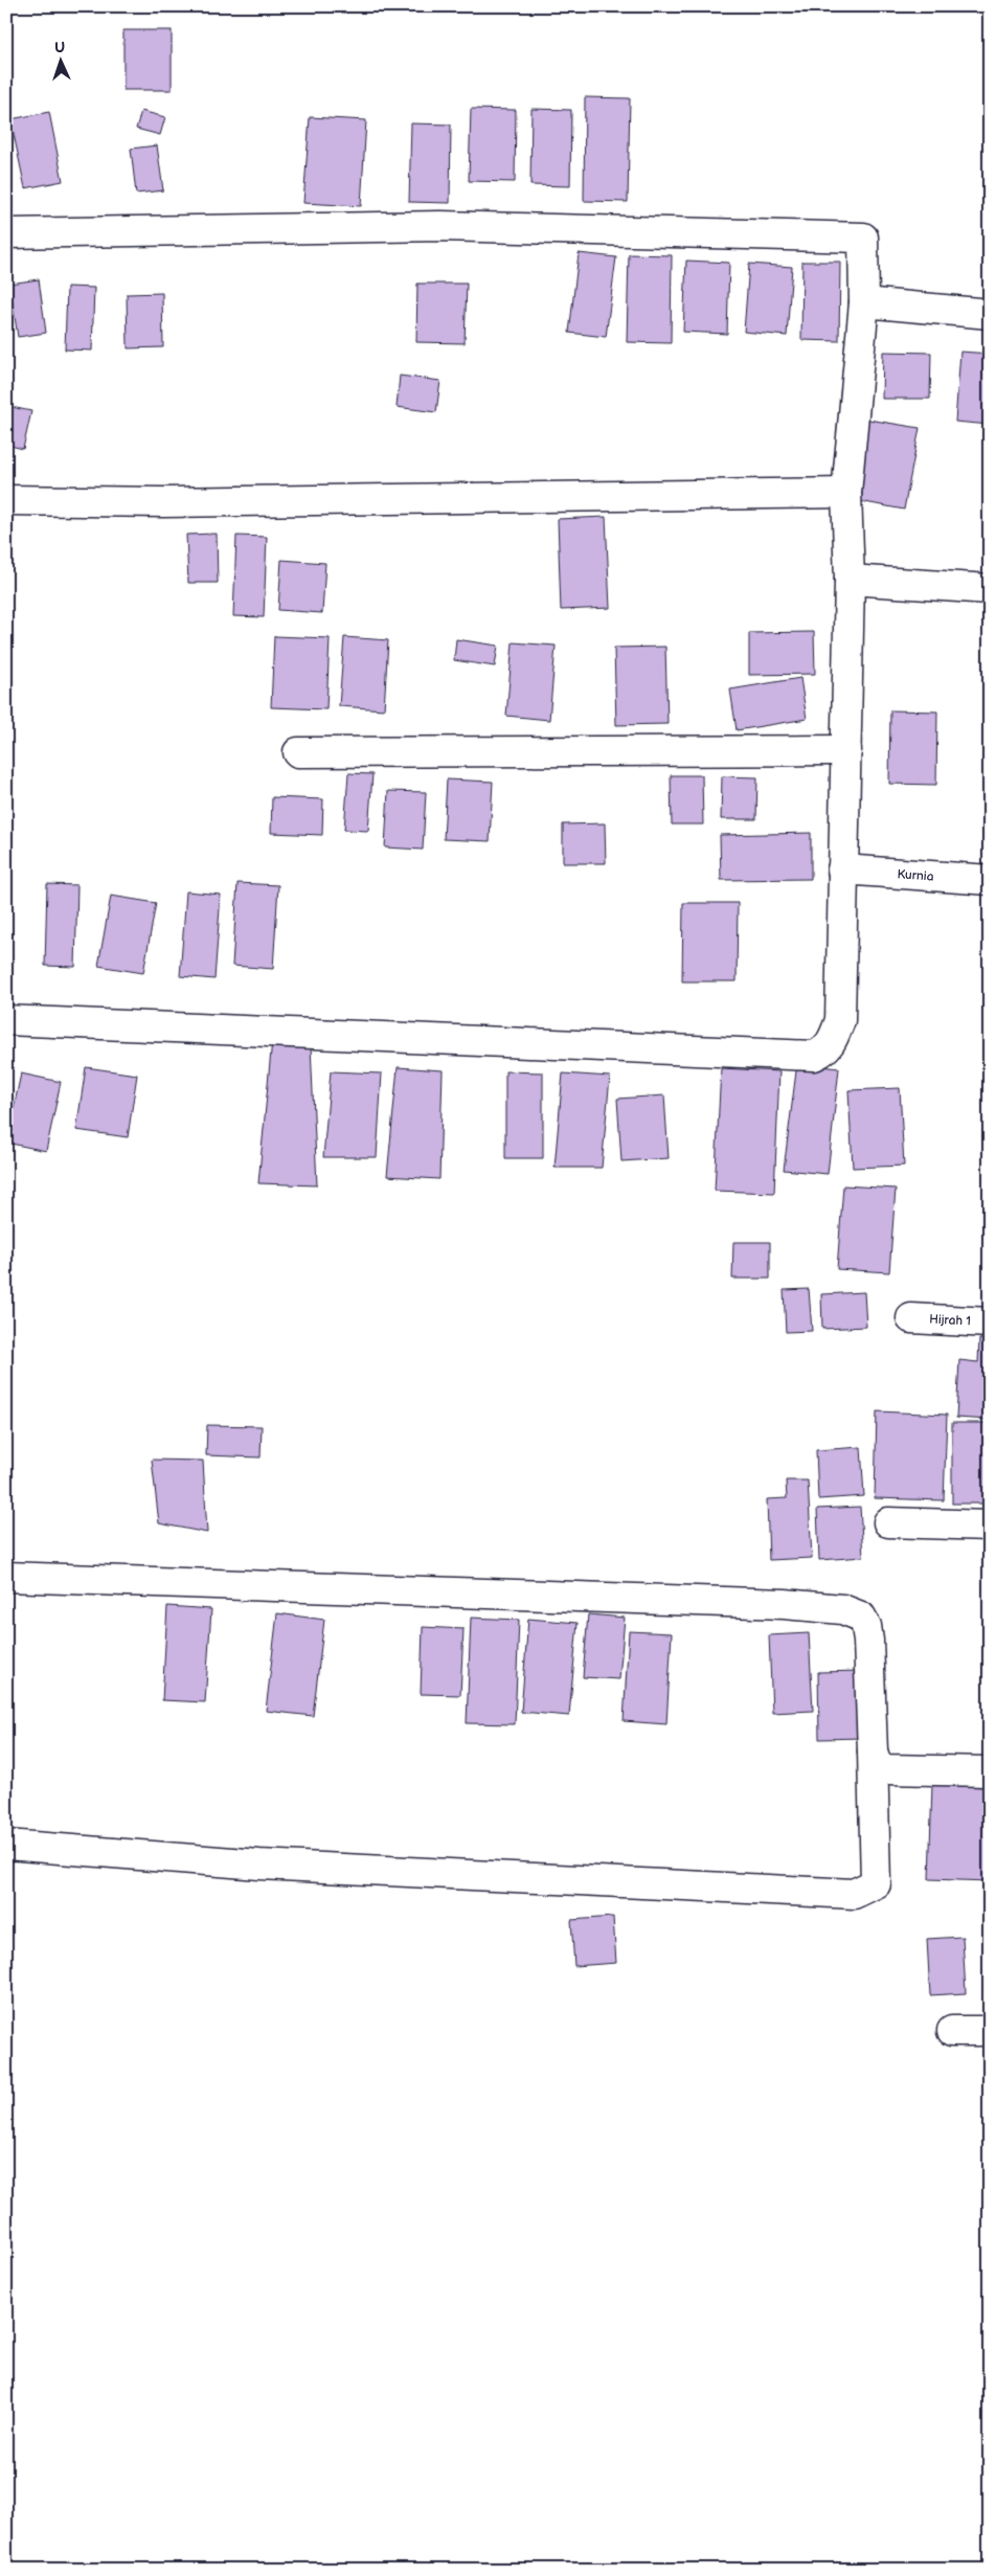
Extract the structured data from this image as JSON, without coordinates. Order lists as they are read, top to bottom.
{
  "streets": {
    "street": ["Kurnia", "Hijrah 1"]
  },
  "north": "top"
}
